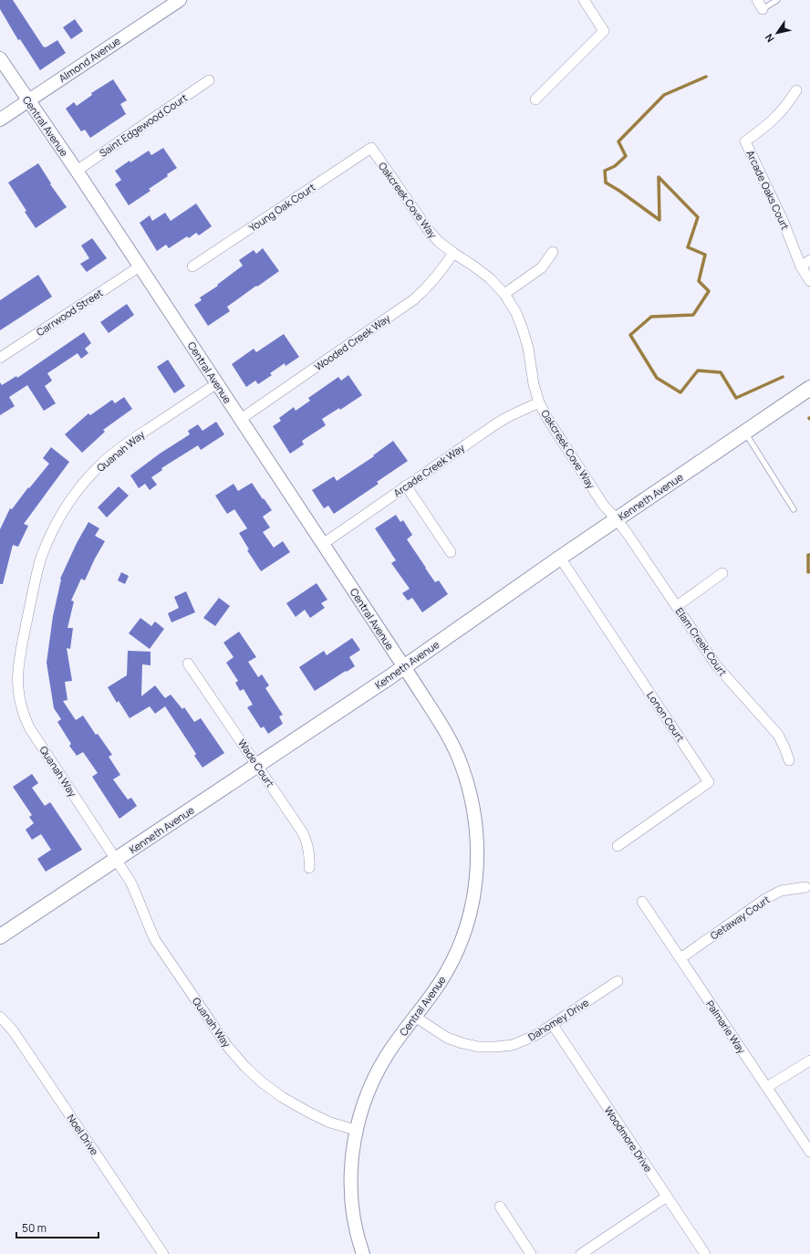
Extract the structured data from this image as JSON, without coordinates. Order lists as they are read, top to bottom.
{
  "streets": {
    "main road": ["Kenneth Avenue"],
    "street": [
      "Almond Avenue",
      "Saint Edgewood Court",
      "Central Avenue",
      "Arcade Oaks Court",
      "Oakcreek Cove Way",
      "Young Oak Court",
      "Carrwood Street",
      "Wooded Creek Way",
      "Quanah Way",
      "Arcade Creek Way",
      "Elam Creek Court",
      "Lonon Court",
      "Wade Court",
      "Getaway Court",
      "Dahomey Drive",
      "Palmarie Way",
      "Noel Drive",
      "Woodmore Drive"
    ]
  },
  "crossings": [
    ["Almond Avenue", "Central Avenue"],
    ["Saint Edgewood Court", "Central Avenue"],
    ["Central Avenue", "Carrwood Street"],
    ["Central Avenue", "Wooded Creek Way"],
    ["Central Avenue", "Quanah Way"],
    ["Central Avenue", "Arcade Creek Way"],
    ["Central Avenue", "Kenneth Avenue"],
    ["Central Avenue", "Dahomey Drive"],
    ["Oakcreek Cove Way", "Young Oak Court"],
    ["Oakcreek Cove Way", "Wooded Creek Way"],
    ["Oakcreek Cove Way", "Arcade Creek Way"],
    ["Oakcreek Cove Way", "Kenneth Avenue"],
    ["Oakcreek Cove Way", "Elam Creek Court"],
    ["Quanah Way", "Kenneth Avenue"],
    ["Kenneth Avenue", "Elam Creek Court"],
    ["Kenneth Avenue", "Lonon Court"],
    ["Kenneth Avenue", "Wade Court"],
    ["Getaway Court", "Palmarie Way"],
    ["Dahomey Drive", "Woodmore Drive"]
  ],
  "scale_bar": "50 m",
  "north": "bottom left"
}
